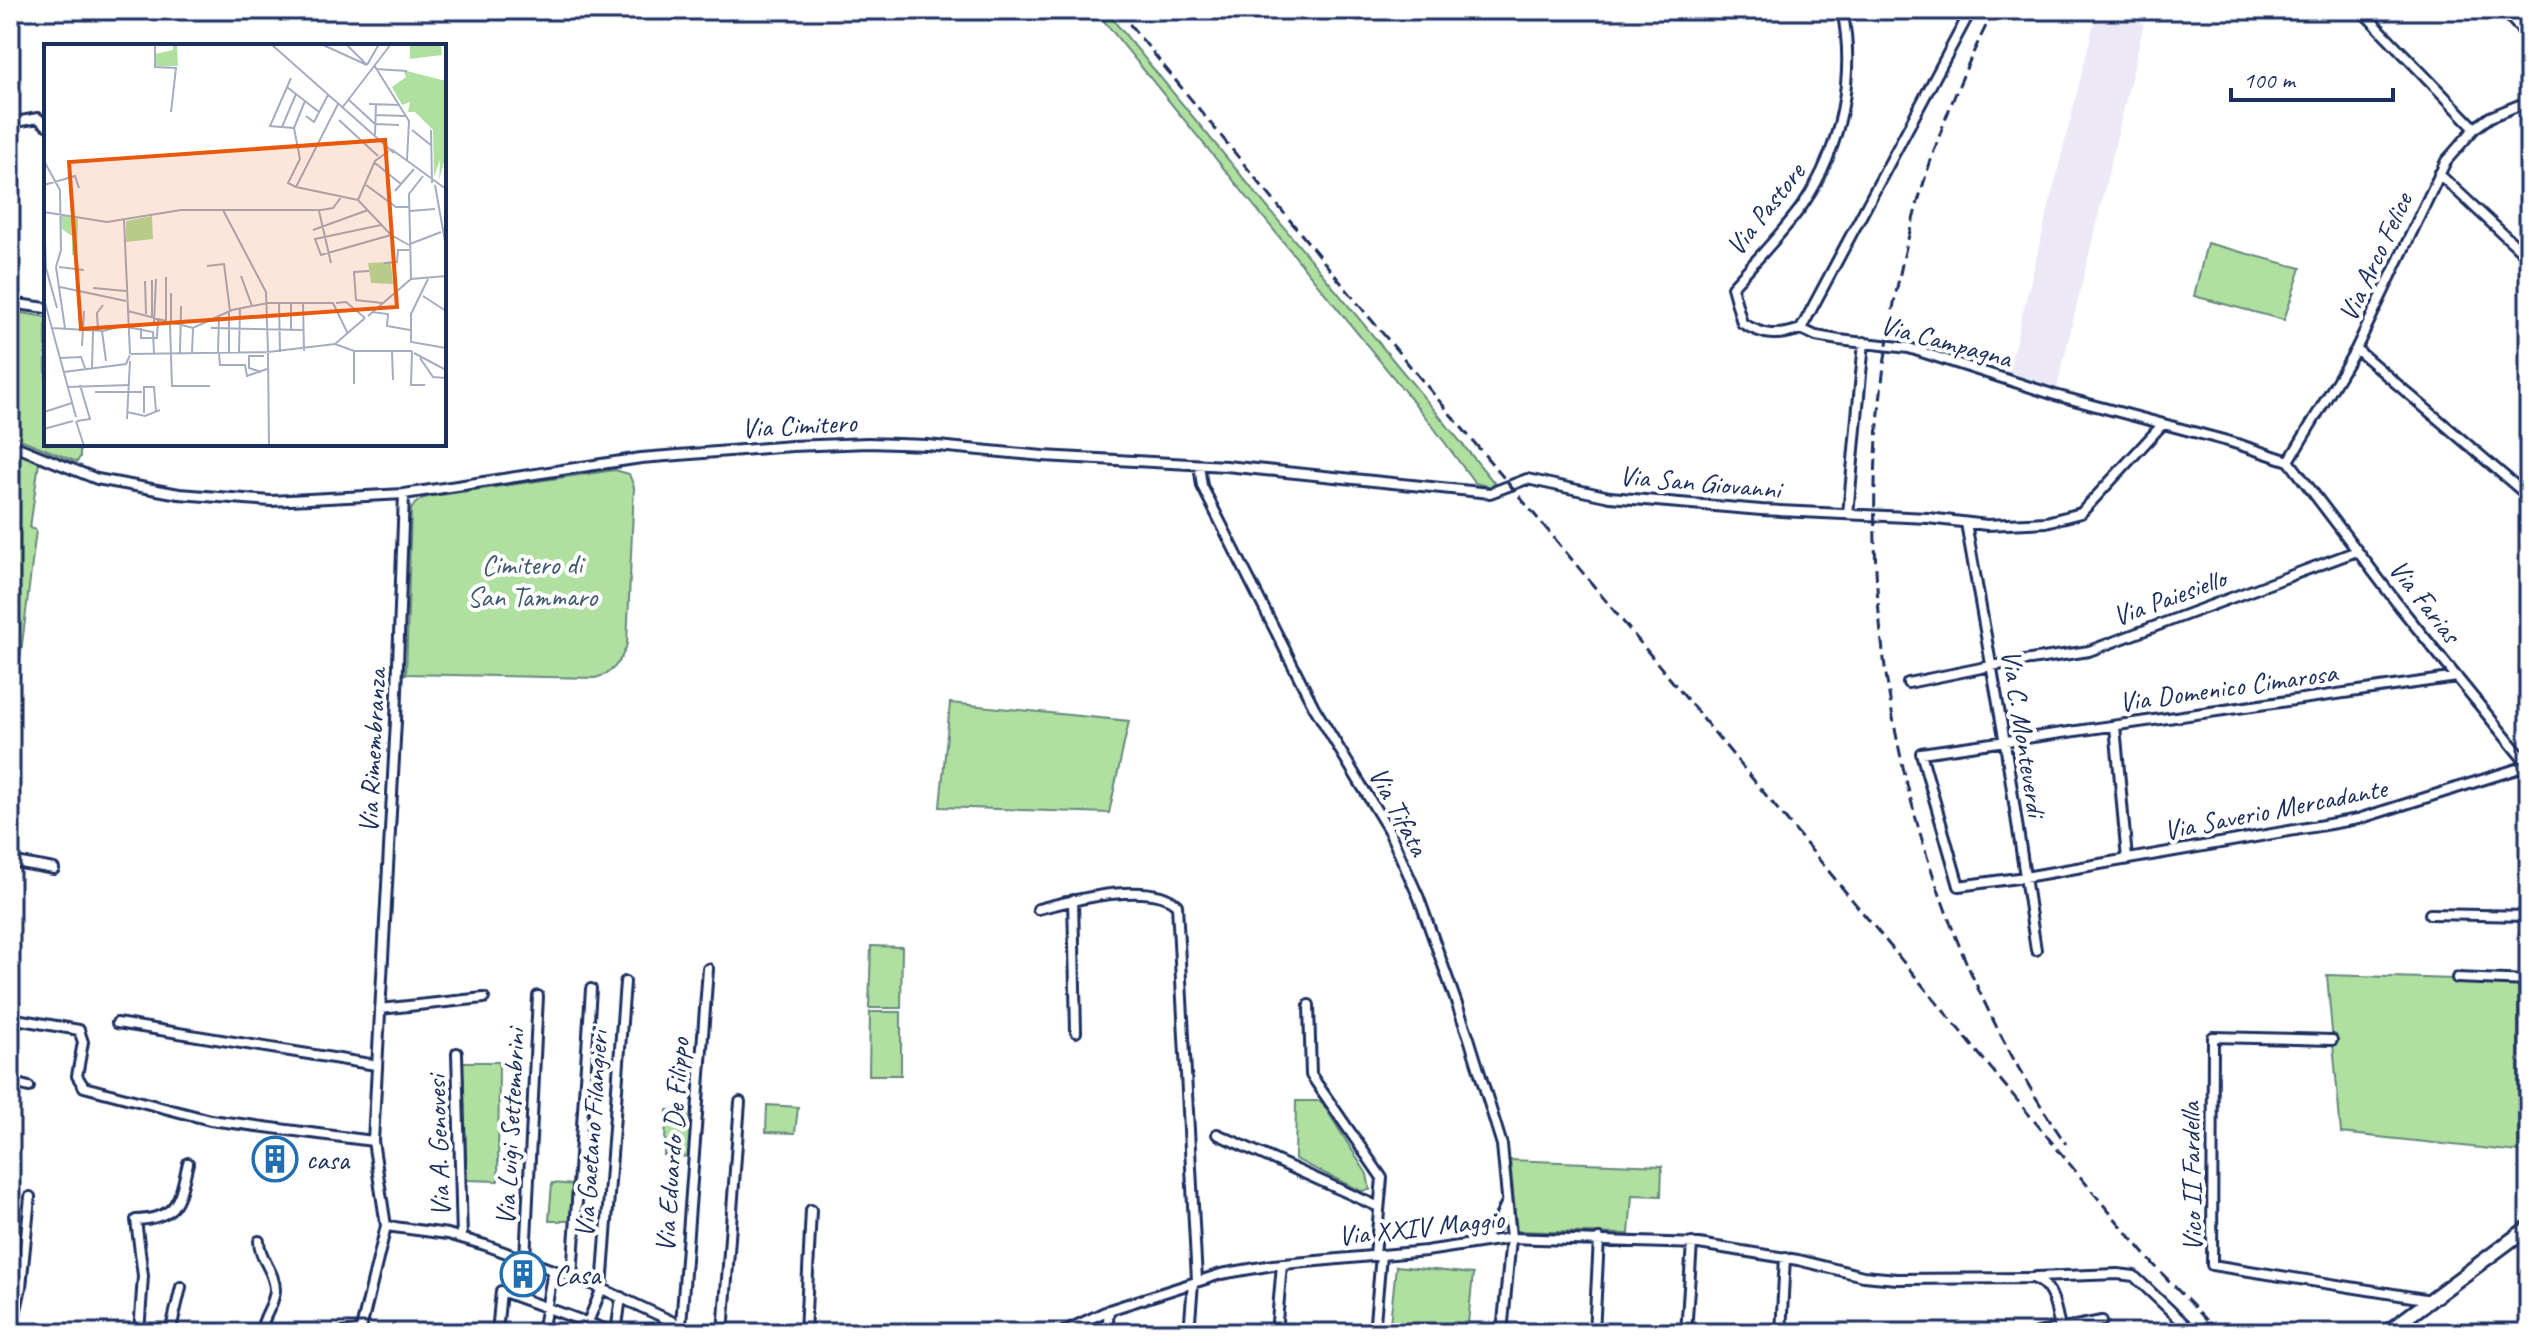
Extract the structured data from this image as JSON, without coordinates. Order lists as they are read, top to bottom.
{
  "streets": {
    "street": [
      "Via Pastore",
      "Via Arco Felice",
      "Via Campagna",
      "Via Cimitero",
      "Via San Giovanni",
      "Via Paiesiello",
      "Via Farias",
      "Via Domenico Cimarosa",
      "Via C. Monteverdi",
      "Via Rimembranza",
      "Via Saverio Mercadante",
      "Via Tifata",
      "Via Luigi Settembrini",
      "Via Gaetano Filangieri",
      "Via Eduardo De Filippo",
      "Via A. Genovesi",
      "Vico II Fardella",
      "Via XXIV Maggio"
    ]
  },
  "crossings": [
    ["Via Pastore", "Via Campagna"],
    ["Via Arco Felice", "Via Campagna"],
    ["Via Arco Felice", "Via Farias"],
    ["Via Campagna", "Via San Giovanni"],
    ["Via Campagna", "Via Farias"],
    ["Via Cimitero", "Via San Giovanni"],
    ["Via Cimitero", "Via Rimembranza"],
    ["Via Cimitero", "Via Tifata"],
    ["Via San Giovanni", "Via C. Monteverdi"],
    ["Via San Giovanni", "Via Tifata"],
    ["Via Paiesiello", "Via Farias"],
    ["Via Paiesiello", "Via C. Monteverdi"],
    ["Via Farias", "Via Domenico Cimarosa"],
    ["Via Farias", "Via Saverio Mercadante"],
    ["Via Domenico Cimarosa", "Via C. Monteverdi"],
    ["Via Domenico Cimarosa", "Via Saverio Mercadante"],
    ["Via C. Monteverdi", "Via Saverio Mercadante"],
    ["Via Tifata", "Via XXIV Maggio"]
  ],
  "parks": ["Cimitero di San Tammaro"],
  "places": {
    "building": ["casa", "Casa"]
  },
  "scale_bar": "100 m"
}
